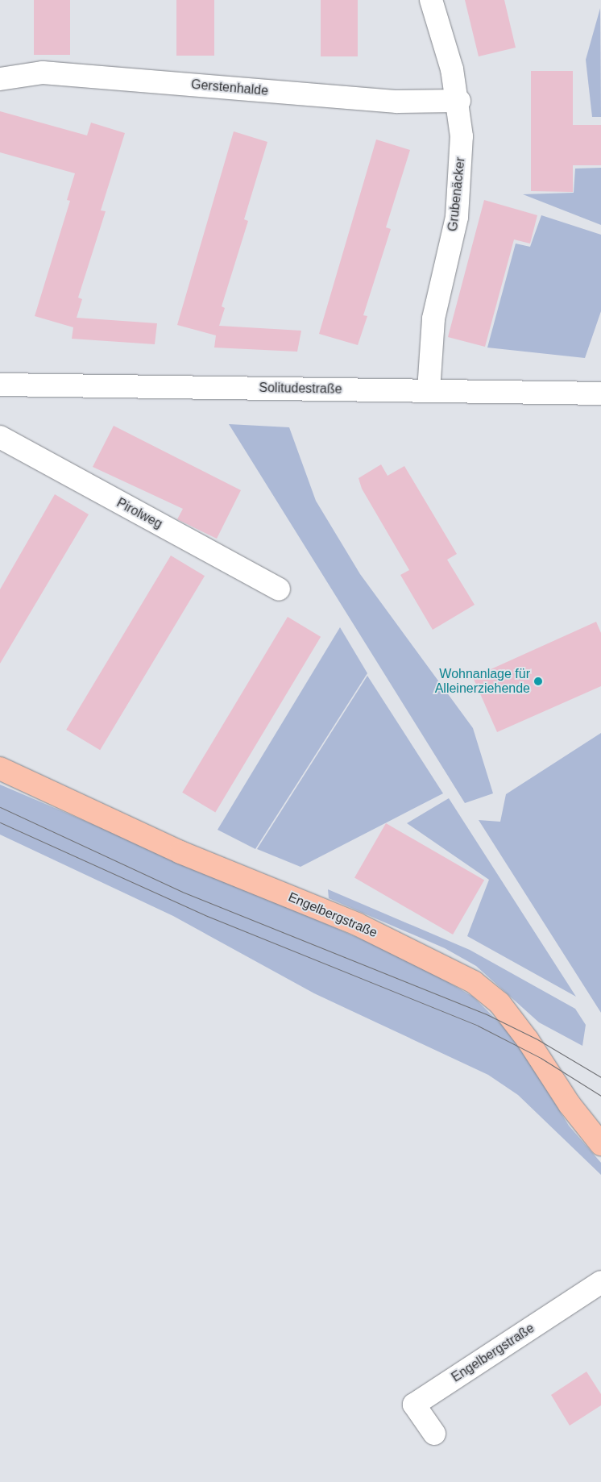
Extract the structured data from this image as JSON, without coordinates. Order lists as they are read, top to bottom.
{
  "streets": {
    "main road": ["Engelbergstraße"],
    "street": [
      "Gerstenhalde",
      "Grubenäcker",
      "Solitudestraße",
      "Pirolweg"
    ]
  },
  "crossings": [
    ["Gerstenhalde", "Grubenäcker"],
    ["Grubenäcker", "Solitudestraße"]
  ],
  "places": ["Wohnanlage für Alleinerziehende"]
}
